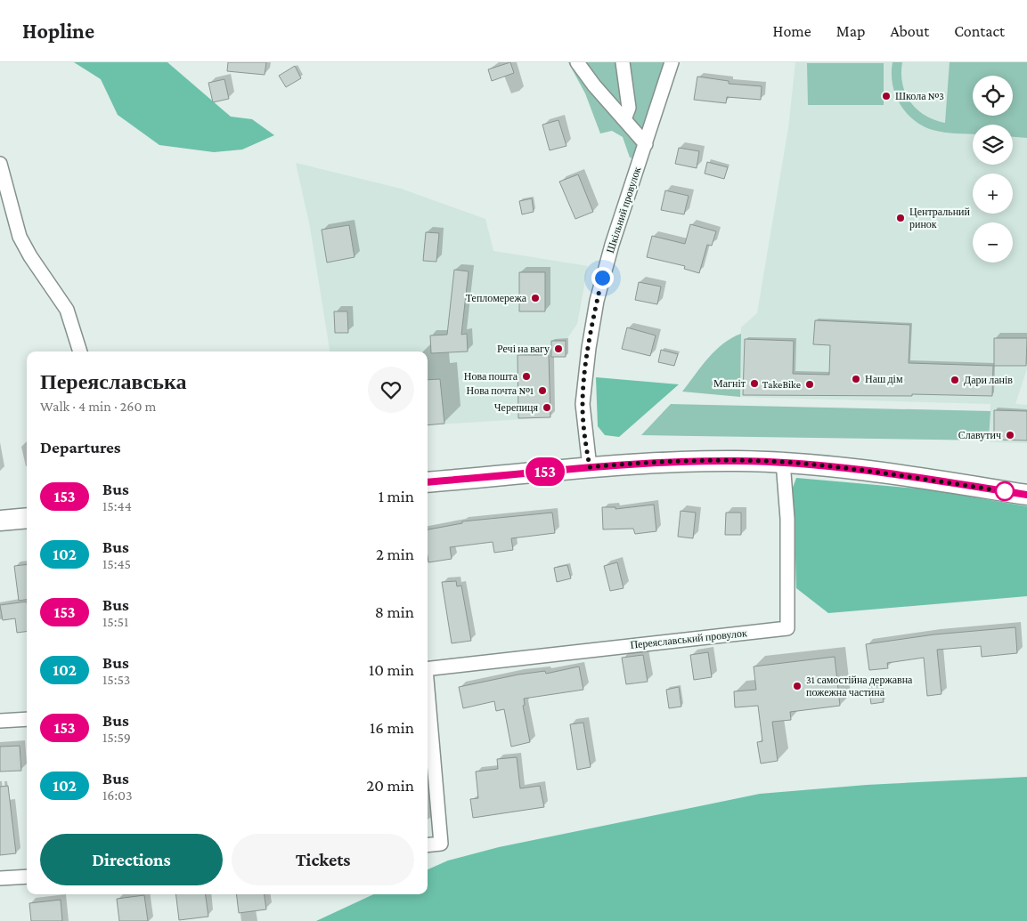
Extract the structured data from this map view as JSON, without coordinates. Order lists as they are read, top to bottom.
{
  "streets": {
    "street": ["Шкільний провулок", "Переяславський провулок"]
  },
  "places": [
    "Школа №3",
    "Центральний ринок",
    "Тепломережа",
    "Речі на вагу",
    "Нова пошта",
    "Наш дім",
    "Дари ланів",
    "Магніт",
    "TakeBike",
    "Нова почта №1",
    "Черепиця",
    "Славутич",
    "31 самостійна державна пожежна частина"
  ],
  "lines": ["bus line 153"],
  "page": {
    "header": "Hopline",
    "nav": [
      "Home",
      "Map",
      "About",
      "Contact"
    ],
    "on_map": "153",
    "map_buttons": ["+", "−"],
    "heading": [
      ["Переяславська", "Walk · 4 min · 260 m"],
      "Departures"
    ],
    "list": [
      {
        "mark": "153",
        "name": "Bus",
        "note": "15:44",
        "value": "1 min"
      },
      {
        "mark": "102",
        "name": "Bus",
        "note": "15:45",
        "value": "2 min"
      },
      {
        "mark": "153",
        "name": "Bus",
        "note": "15:51",
        "value": "8 min"
      },
      {
        "mark": "102",
        "name": "Bus",
        "note": "15:53",
        "value": "10 min"
      },
      {
        "mark": "153",
        "name": "Bus",
        "note": "15:59",
        "value": "16 min"
      },
      {
        "mark": "102",
        "name": "Bus",
        "note": "16:03",
        "value": "20 min"
      }
    ],
    "buttons": ["Directions", "Tickets"]
  }
}
